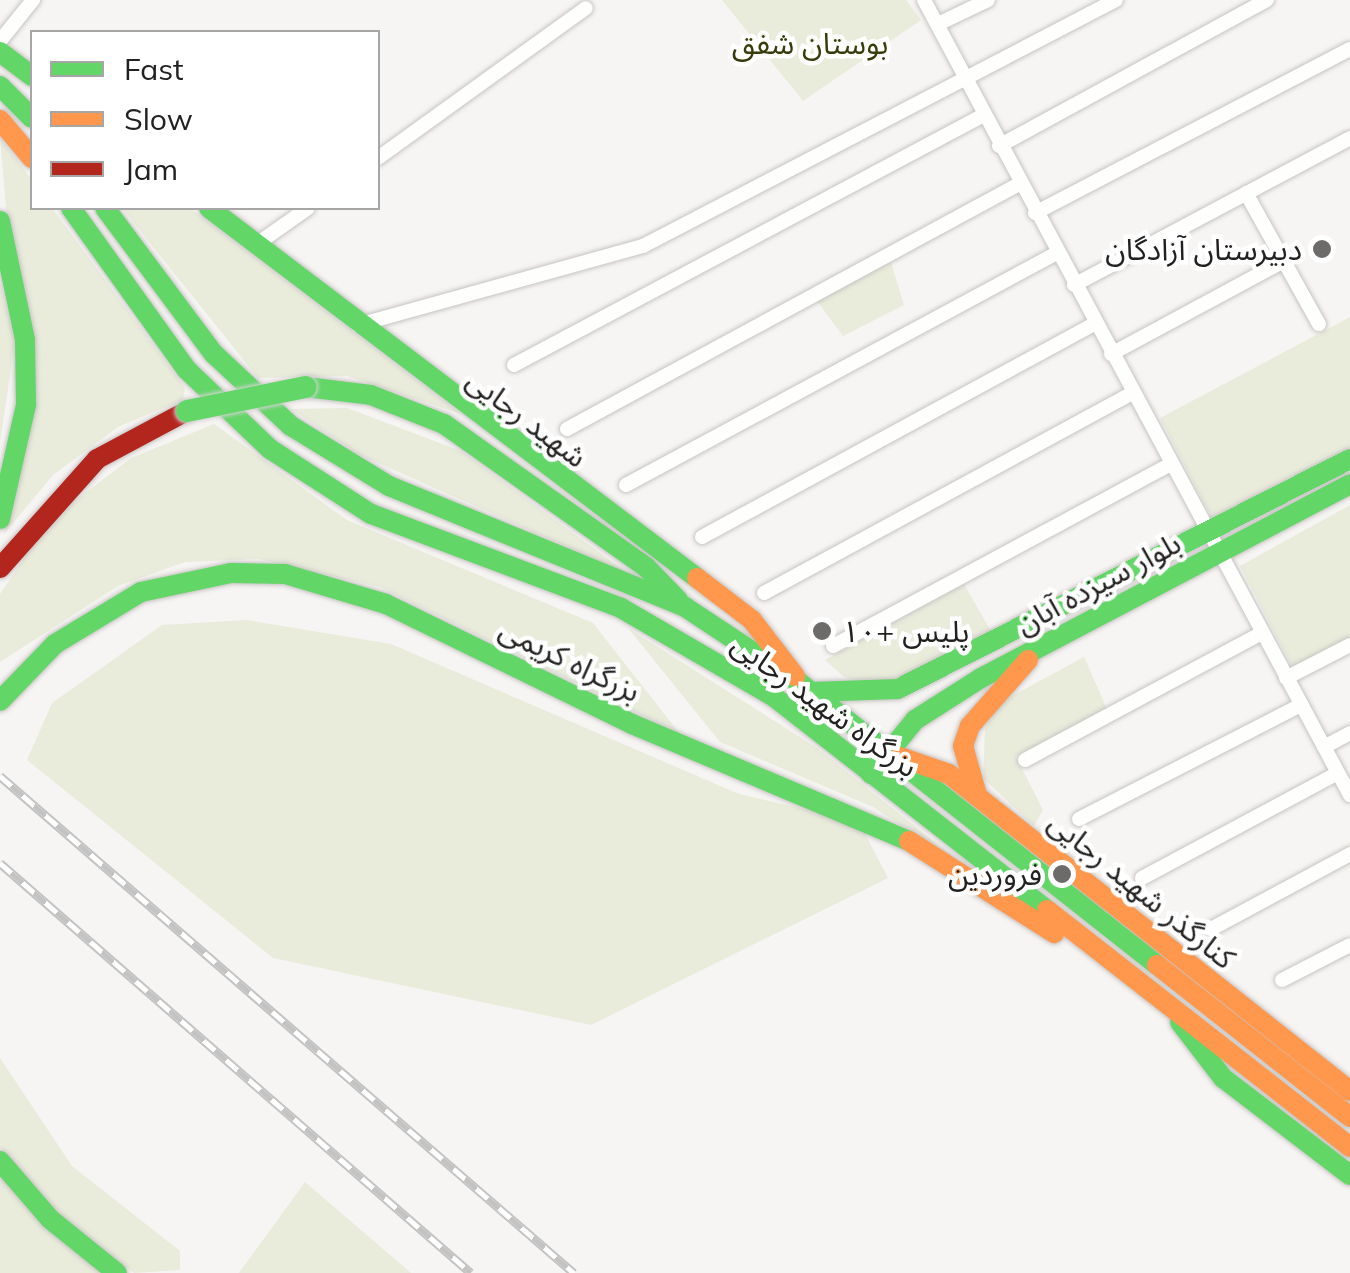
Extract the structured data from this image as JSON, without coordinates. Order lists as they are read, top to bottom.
{
  "streets": {
    "main road": [
      "شهید رجایی",
      "بلوار سیزده آبان",
      "بزرگراه کریمی",
      "بزرگراه شهید رجایی",
      "کنارگذر شهید رجایی"
    ]
  },
  "crossings": [
    ["شهید رجایی", "بلوار سیزده آبان"],
    ["شهید رجایی", "بزرگراه شهید رجایی"],
    ["بلوار سیزده آبان", "بزرگراه شهید رجایی"],
    ["بلوار سیزده آبان", "کنارگذر شهید رجایی"],
    ["بزرگراه کریمی", "بزرگراه شهید رجایی"],
    ["بزرگراه شهید رجایی", "کنارگذر شهید رجایی"]
  ],
  "parks": ["بوستان شفق"],
  "places": ["دبیرستان آزادگان", "پلیس +۱۰", "فروردین"],
  "legend": ["Fast", "Slow", "Jam"]
}
